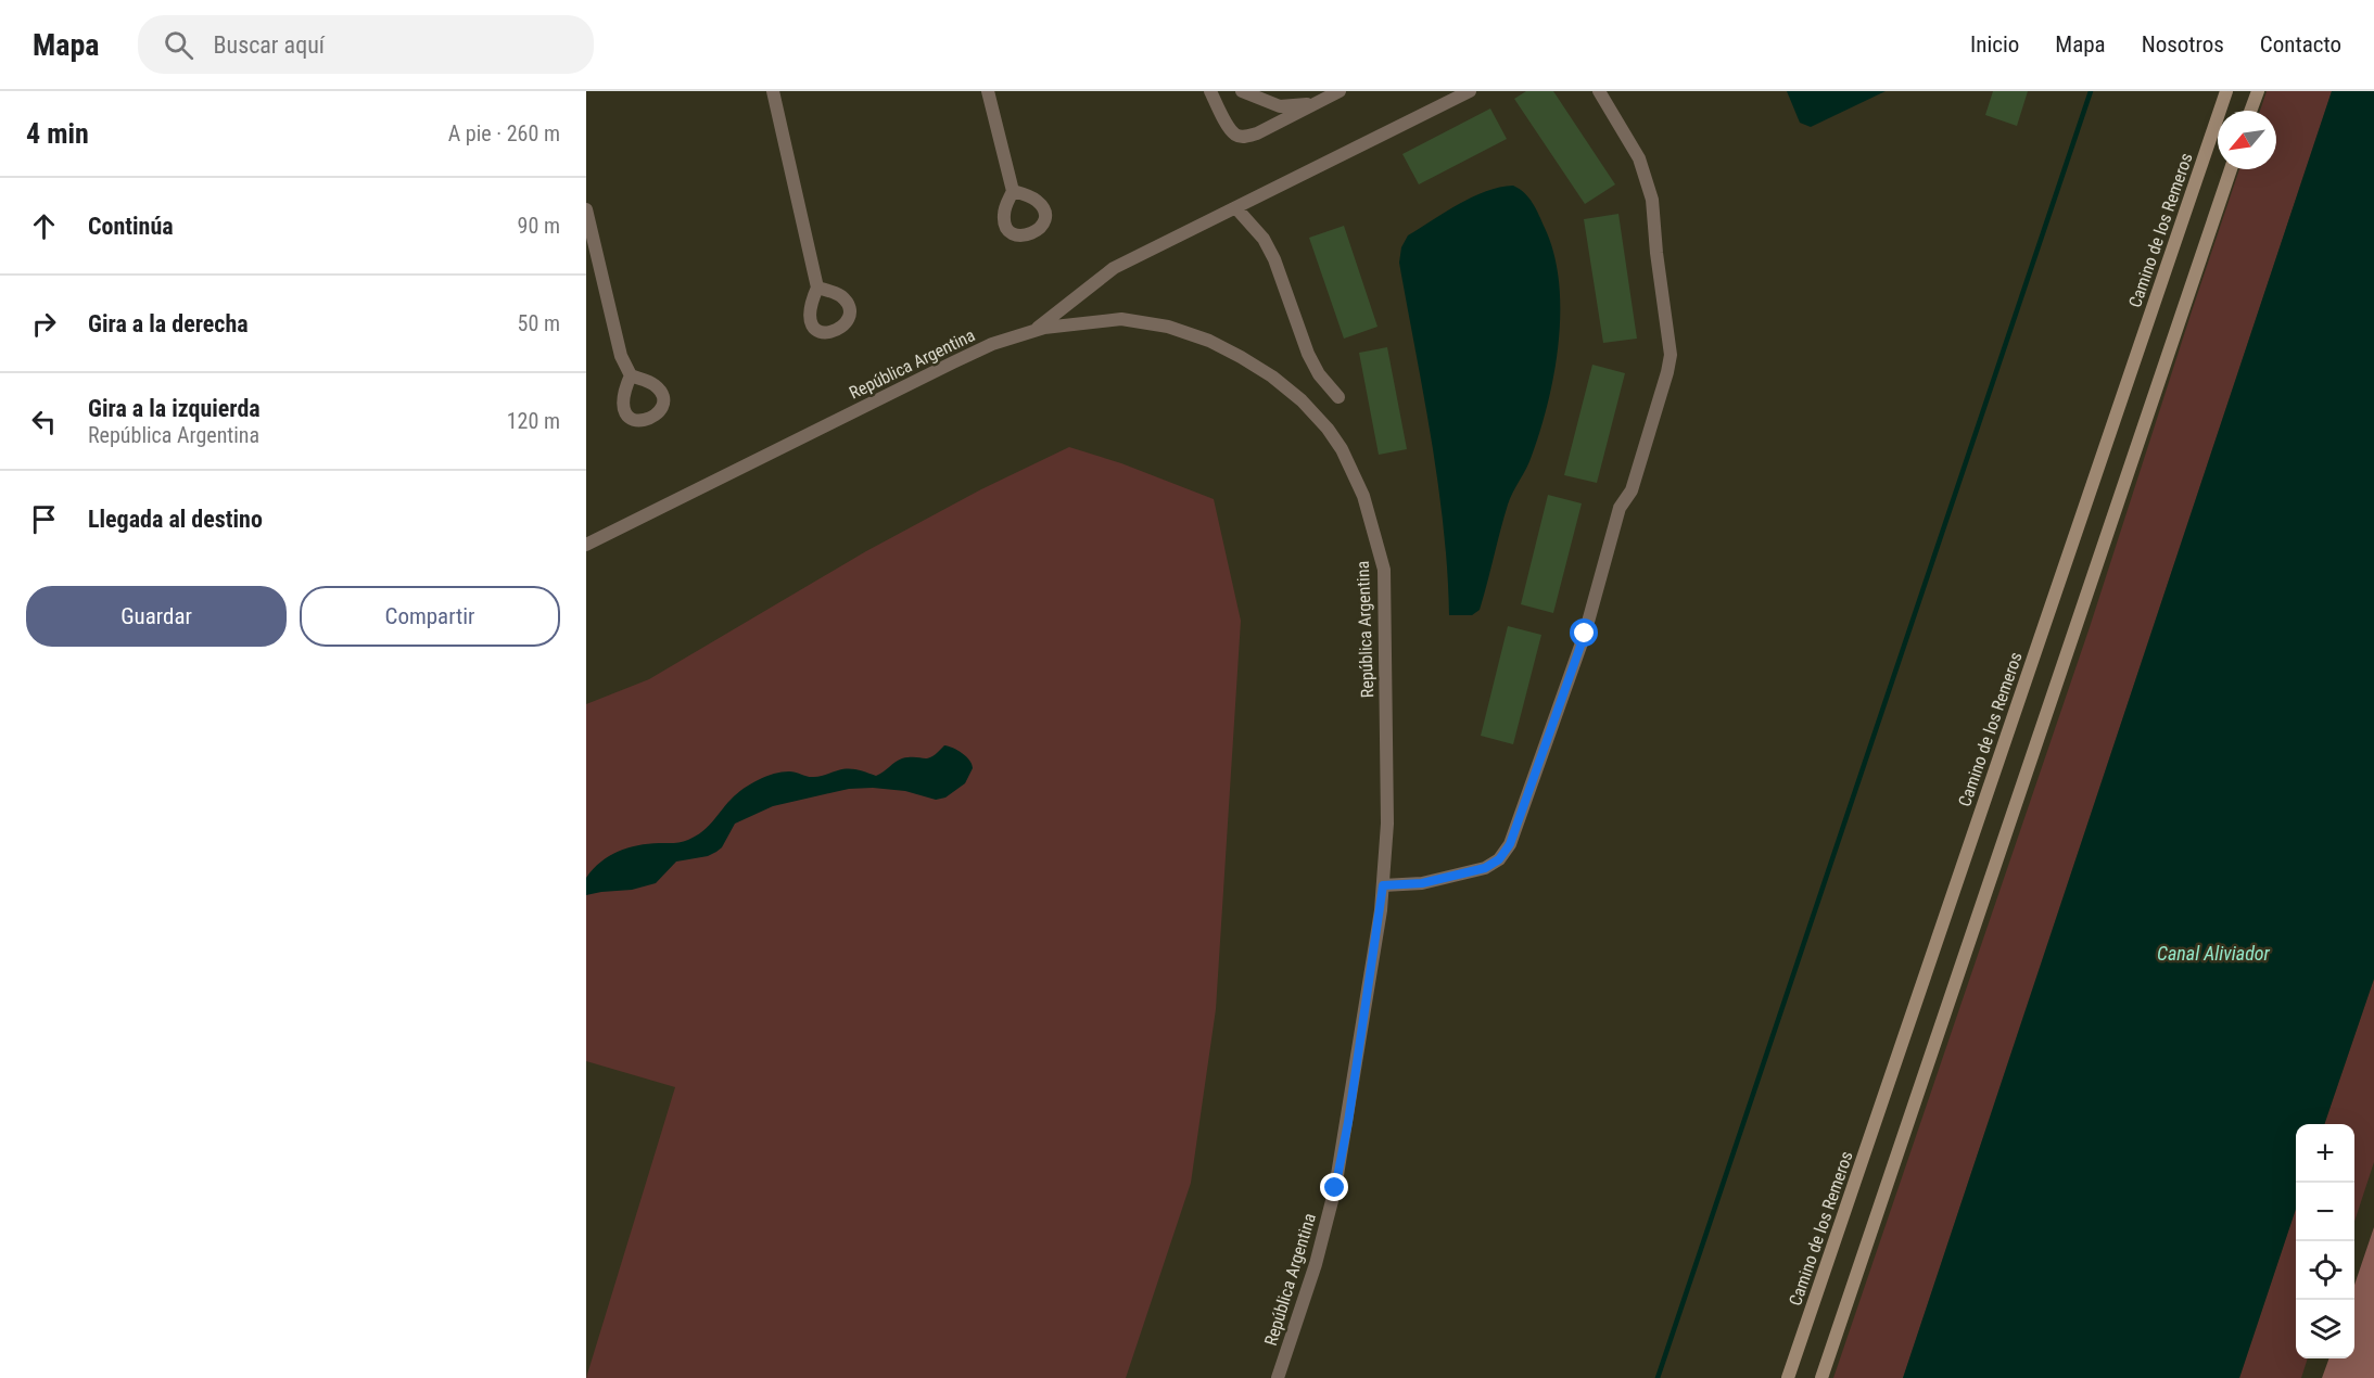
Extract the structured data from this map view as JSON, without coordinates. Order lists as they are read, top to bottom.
{
  "streets": {
    "main road": ["Camino de los Remeros"],
    "street": ["República Argentina"]
  },
  "water": ["Canal Aliviador"],
  "north": "bottom left",
  "page": {
    "header": "Mapa",
    "search": "Buscar aquí",
    "nav": [
      "Inicio",
      "Mapa",
      "Nosotros",
      "Contacto"
    ],
    "heading": ["4 min", "A pie · 260 m"],
    "list": [
      ["Continúa", "90 m"],
      ["Gira a la derecha", "50 m"],
      ["Gira a la izquierda", "República Argentina", "120 m"],
      "Llegada al destino"
    ],
    "buttons": ["Guardar", "Compartir"],
    "map_buttons": ["+", "−"]
  }
}
